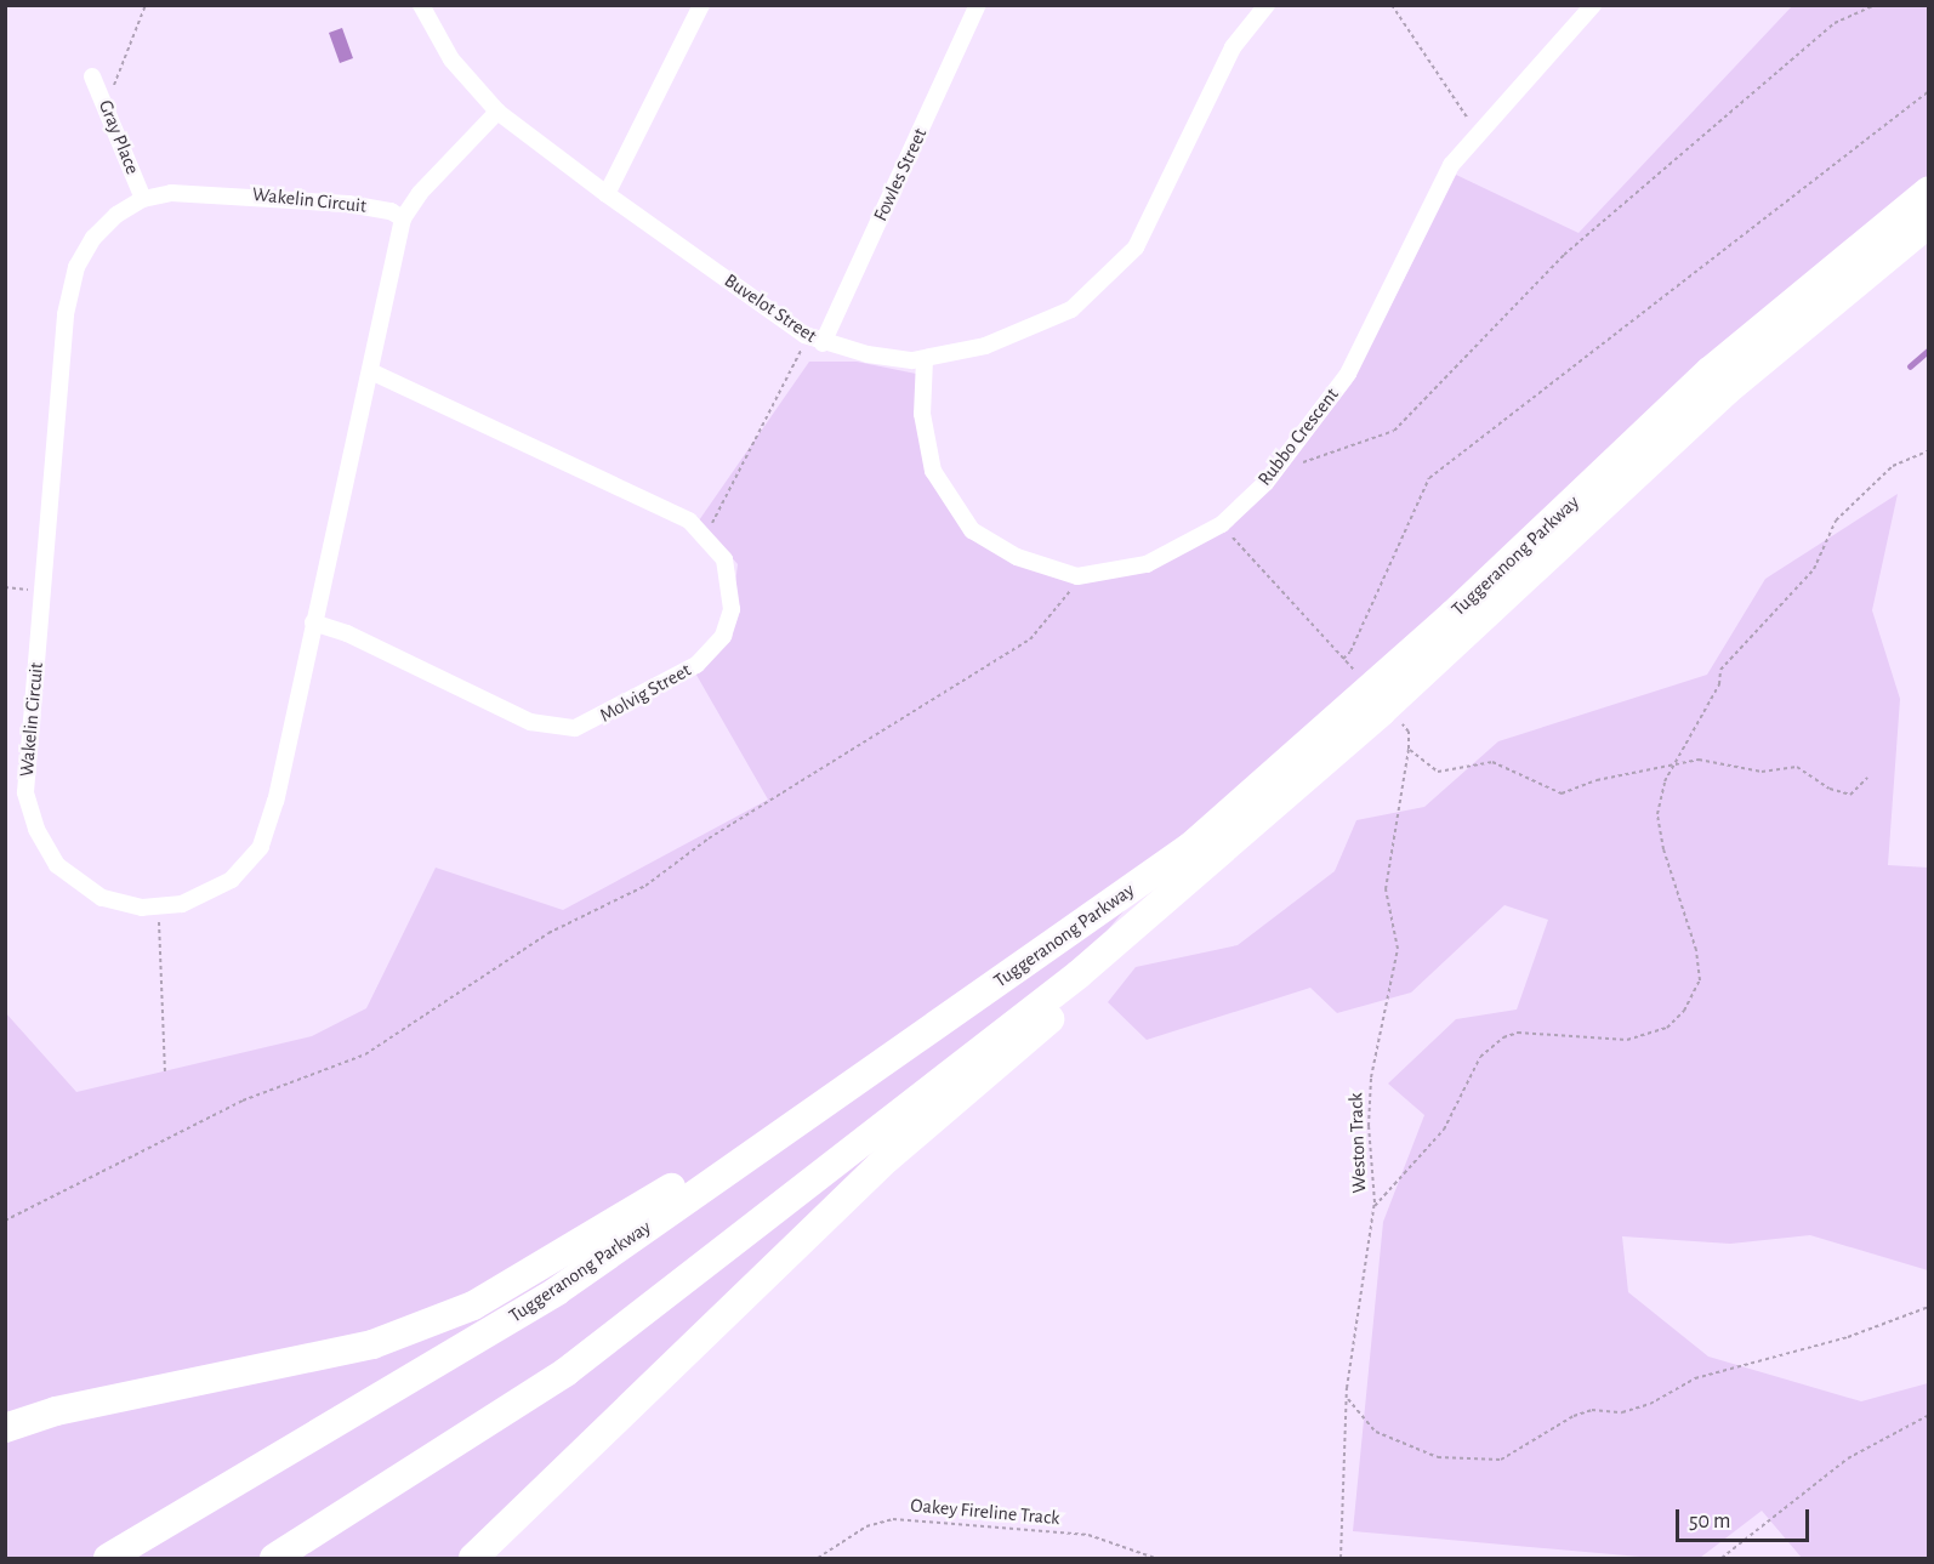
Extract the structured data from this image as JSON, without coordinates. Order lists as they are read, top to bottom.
{
  "streets": {
    "highway": ["Tuggeranong Parkway"],
    "street": [
      "Gray Place",
      "Fowles Street",
      "Wakelin Circuit",
      "Buvelot Street",
      "Rubbo Crescent",
      "Molvig Street"
    ],
    "path": ["Weston Track", "Oakey Fireline Track"]
  },
  "crossings": [
    ["Gray Place", "Wakelin Circuit"],
    ["Fowles Street", "Buvelot Street"],
    ["Wakelin Circuit", "Buvelot Street"],
    ["Wakelin Circuit", "Molvig Street"],
    ["Buvelot Street", "Rubbo Crescent"],
    ["Tuggeranong Parkway", "Weston Track"]
  ],
  "scale_bar": "50 m"
}
